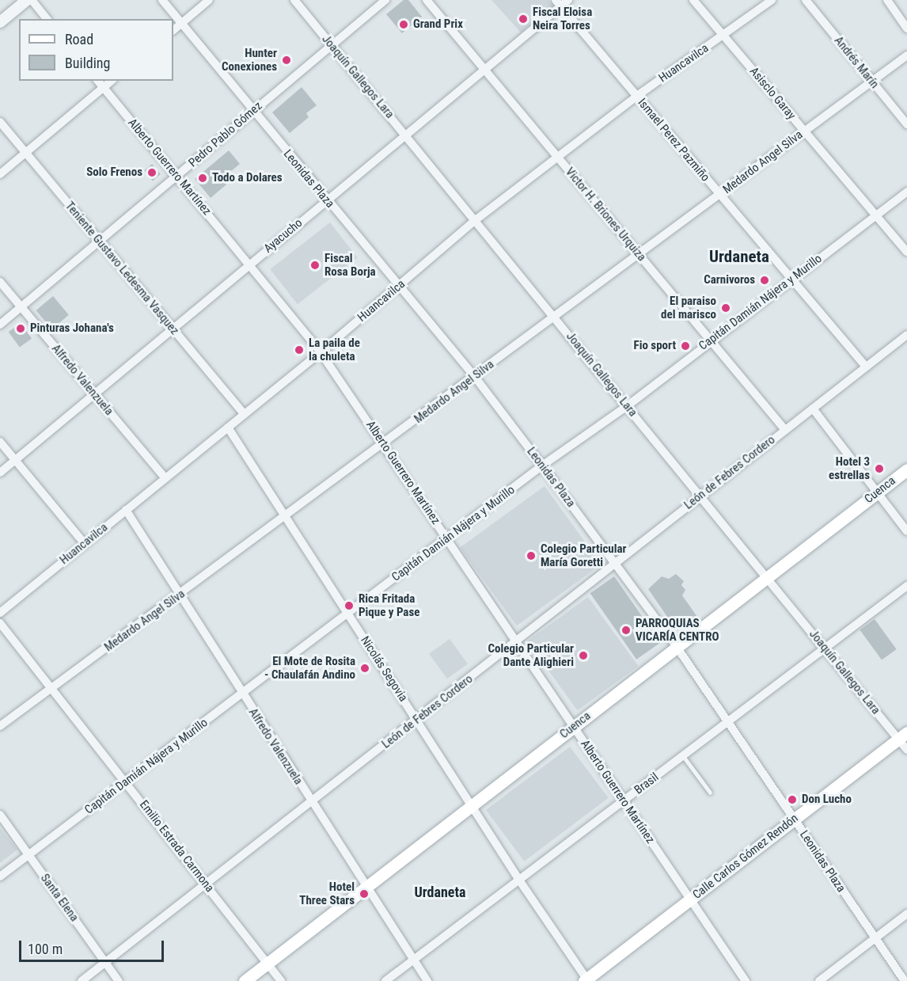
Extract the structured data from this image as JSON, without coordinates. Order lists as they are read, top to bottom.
{
  "streets": {
    "main road": ["Cuenca", "Calle Carlos Gómez Rendón"],
    "street": [
      "Andrés Marín",
      "Huancavilca",
      "Joaquín Gallegos Lara",
      "Asisclo Garay",
      "Pedro Pablo Gómez",
      "Ismael Perez Pazmiño",
      "Medardo Angel Silva",
      "Alberto Guerrero Martínez",
      "Leonidas Plaza",
      "Victor H. Briones Urquiza",
      "Ayacucho",
      "Teniente Gustavo Ledesma Vasquez",
      "Capitán Damián Nájera y Murillo",
      "Alfredo Valenzuela",
      "León de Febres Cordero",
      "Nicolás Segovia",
      "Brasil",
      "Emilio Estrada Carmona",
      "Santa Elena"
    ]
  },
  "crossings": [
    ["Andrés Marín", "Medardo Angel Silva"],
    ["Huancavilca", "Joaquín Gallegos Lara"],
    ["Huancavilca", "Asisclo Garay"],
    ["Huancavilca", "Ismael Perez Pazmiño"],
    ["Huancavilca", "Alberto Guerrero Martínez"],
    ["Huancavilca", "Leonidas Plaza"],
    ["Huancavilca", "Victor H. Briones Urquiza"],
    ["Huancavilca", "Teniente Gustavo Ledesma Vasquez"],
    ["Huancavilca", "Alfredo Valenzuela"],
    ["Huancavilca", "Nicolás Segovia"],
    ["Joaquín Gallegos Lara", "Pedro Pablo Gómez"],
    ["Joaquín Gallegos Lara", "Medardo Angel Silva"],
    ["Joaquín Gallegos Lara", "Ayacucho"],
    ["Joaquín Gallegos Lara", "Capitán Damián Nájera y Murillo"],
    ["Joaquín Gallegos Lara", "León de Febres Cordero"],
    ["Joaquín Gallegos Lara", "Cuenca"],
    ["Joaquín Gallegos Lara", "Brasil"],
    ["Joaquín Gallegos Lara", "Calle Carlos Gómez Rendón"],
    ["Asisclo Garay", "Medardo Angel Silva"],
    ["Asisclo Garay", "Capitán Damián Nájera y Murillo"],
    ["Pedro Pablo Gómez", "Alberto Guerrero Martínez"],
    ["Pedro Pablo Gómez", "Leonidas Plaza"],
    ["Pedro Pablo Gómez", "Teniente Gustavo Ledesma Vasquez"],
    ["Pedro Pablo Gómez", "Alfredo Valenzuela"],
    ["Ismael Perez Pazmiño", "Medardo Angel Silva"],
    ["Ismael Perez Pazmiño", "Ayacucho"],
    ["Ismael Perez Pazmiño", "Capitán Damián Nájera y Murillo"],
    ["Ismael Perez Pazmiño", "León de Febres Cordero"],
    ["Medardo Angel Silva", "Alberto Guerrero Martínez"],
    ["Medardo Angel Silva", "Leonidas Plaza"],
    ["Medardo Angel Silva", "Victor H. Briones Urquiza"],
    ["Medardo Angel Silva", "Alfredo Valenzuela"],
    ["Medardo Angel Silva", "Nicolás Segovia"],
    ["Medardo Angel Silva", "Emilio Estrada Carmona"],
    ["Alberto Guerrero Martínez", "Ayacucho"],
    ["Alberto Guerrero Martínez", "Capitán Damián Nájera y Murillo"],
    ["Alberto Guerrero Martínez", "León de Febres Cordero"],
    ["Alberto Guerrero Martínez", "Cuenca"],
    ["Alberto Guerrero Martínez", "Brasil"],
    ["Alberto Guerrero Martínez", "Calle Carlos Gómez Rendón"],
    ["Leonidas Plaza", "Ayacucho"],
    ["Leonidas Plaza", "Capitán Damián Nájera y Murillo"],
    ["Leonidas Plaza", "León de Febres Cordero"],
    ["Leonidas Plaza", "Cuenca"],
    ["Leonidas Plaza", "Brasil"],
    ["Leonidas Plaza", "Calle Carlos Gómez Rendón"],
    ["Victor H. Briones Urquiza", "Ayacucho"],
    ["Victor H. Briones Urquiza", "Capitán Damián Nájera y Murillo"],
    ["Victor H. Briones Urquiza", "León de Febres Cordero"],
    ["Ayacucho", "Teniente Gustavo Ledesma Vasquez"],
    ["Ayacucho", "Alfredo Valenzuela"],
    ["Capitán Damián Nájera y Murillo", "Alfredo Valenzuela"],
    ["Capitán Damián Nájera y Murillo", "Nicolás Segovia"],
    ["Capitán Damián Nájera y Murillo", "Emilio Estrada Carmona"],
    ["Capitán Damián Nájera y Murillo", "Santa Elena"],
    ["Alfredo Valenzuela", "León de Febres Cordero"],
    ["Alfredo Valenzuela", "Cuenca"],
    ["Alfredo Valenzuela", "Brasil"],
    ["León de Febres Cordero", "Nicolás Segovia"],
    ["León de Febres Cordero", "Emilio Estrada Carmona"],
    ["León de Febres Cordero", "Santa Elena"],
    ["Cuenca", "Nicolás Segovia"],
    ["Cuenca", "Emilio Estrada Carmona"],
    ["Nicolás Segovia", "Brasil"],
    ["Nicolás Segovia", "Calle Carlos Gómez Rendón"]
  ],
  "districts": ["Urdaneta", "Urdaneta"],
  "places": [
    "Fiscal Eloisa Neira Torres",
    "Grand Prix",
    "Hunter Conexiones",
    "Solo Frenos",
    "Todo a Dolares",
    "Fiscal Rosa Borja",
    "Carnivoros",
    "El paraiso del marisco",
    "Pinturas Johana's",
    "Fio sport",
    "La paila de la chuleta",
    "Hotel 3 estrellas",
    "Colegio Particular María Goretti",
    "Rica Fritada Pique y Pase",
    "PARROQUIAS VICARÍA CENTRO",
    "Colegio Particular Dante Alighieri",
    "El Mote de Rosita - Chaulafán Andino",
    "Don Lucho",
    "Hotel Three Stars"
  ],
  "legend": ["Road", "Building"],
  "scale_bar": "100 m"
}
